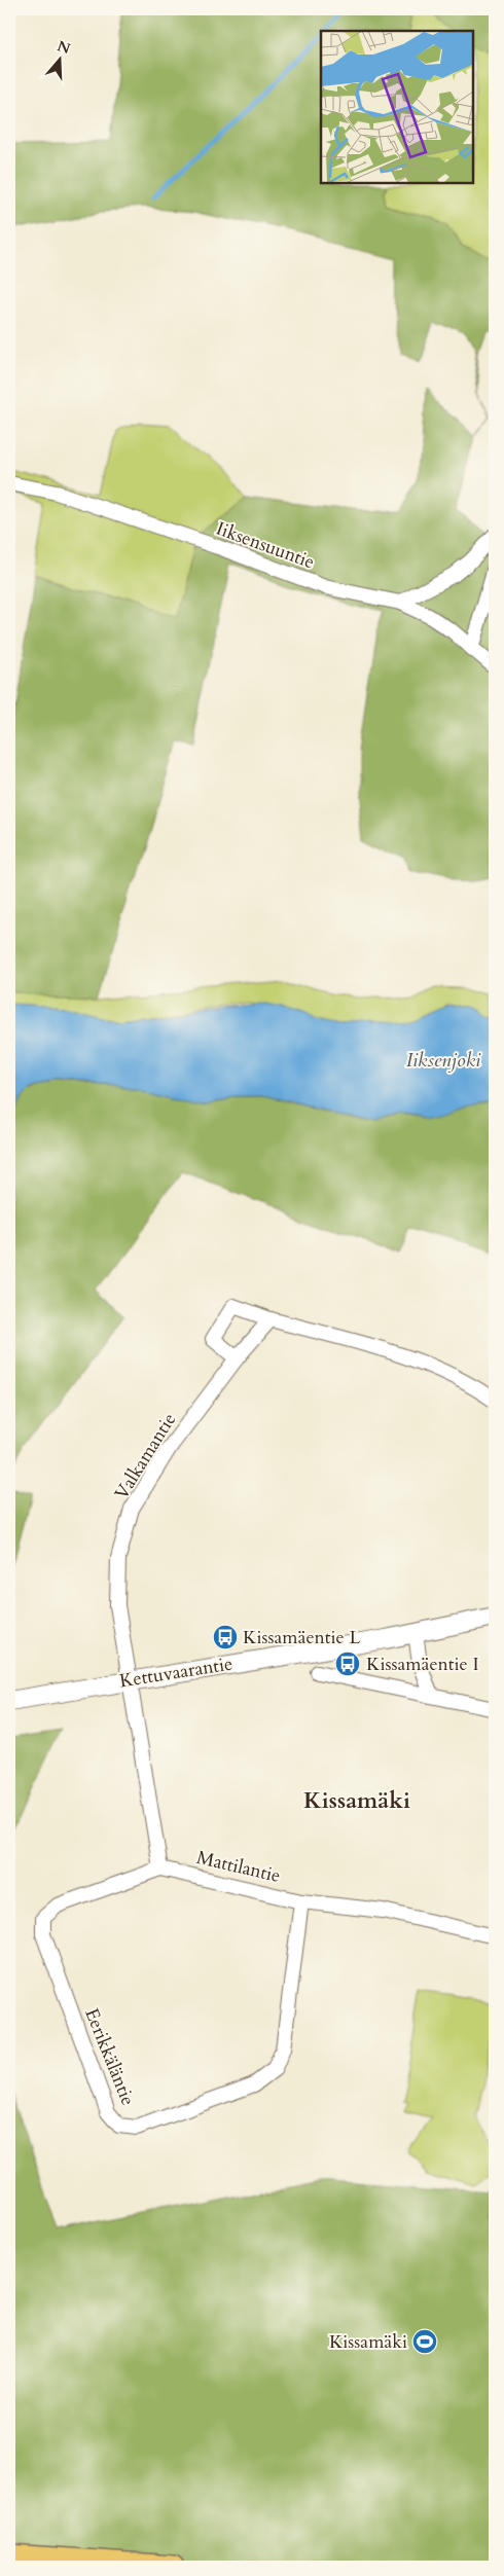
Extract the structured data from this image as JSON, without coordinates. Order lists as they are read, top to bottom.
{
  "streets": {
    "street": [
      "Iiksensuuntie",
      "Valkamantie",
      "Kettuvaarantie",
      "Mattilantie",
      "Eerikkäläntie"
    ]
  },
  "crossings": [
    ["Valkamantie", "Kettuvaarantie"],
    ["Mattilantie", "Eerikkäläntie"]
  ],
  "districts": ["Kissamäki"],
  "water": ["Iiksenjoki"],
  "places": {
    "bus stop": ["Kissamäentie L", "Kissamäentie I"],
    "sports": ["Kissamäki"]
  },
  "north": "top"
}
